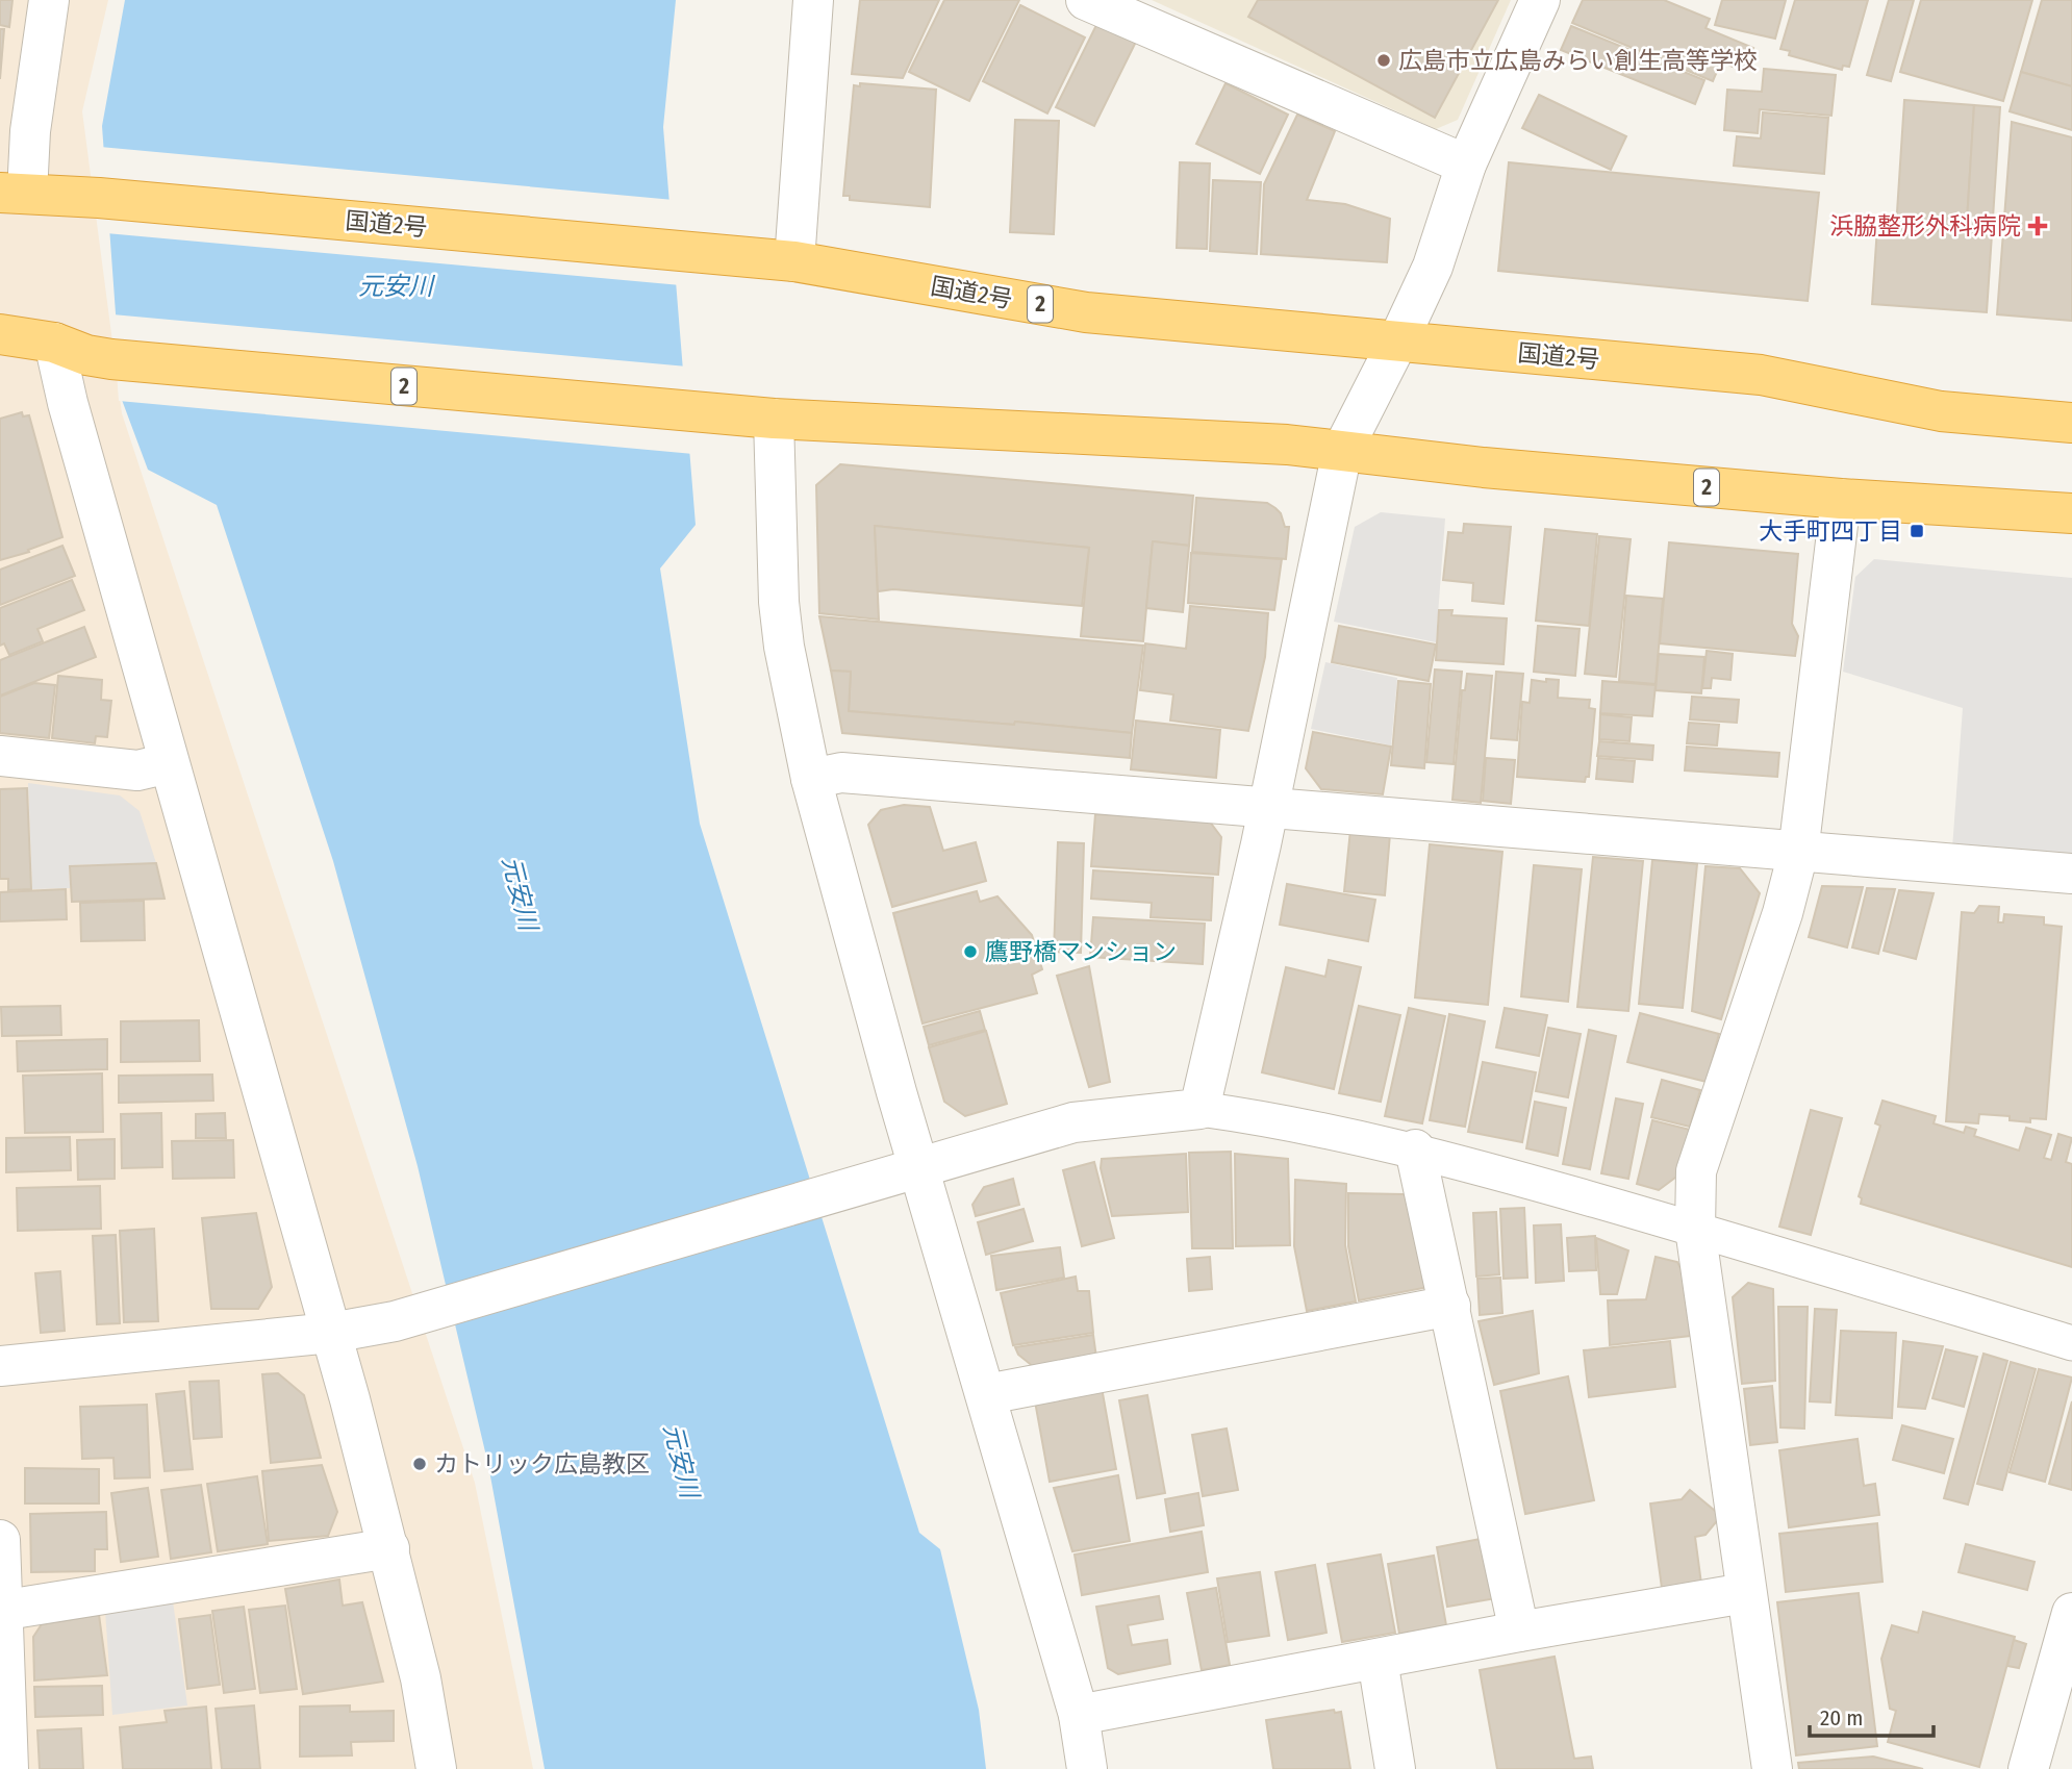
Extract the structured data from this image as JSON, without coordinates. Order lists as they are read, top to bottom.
{
  "streets": {
    "highway": ["国道2号", "2"]
  },
  "water": ["元安川"],
  "places": {
    "other": ["広島市立広島みらい創生高等学校", "鷹野橋マンション", "カトリック広島教区"],
    "health": ["浜脇整形外科病院"],
    "transit": ["大手町四丁目"]
  },
  "scale_bar": "20 m"
}
